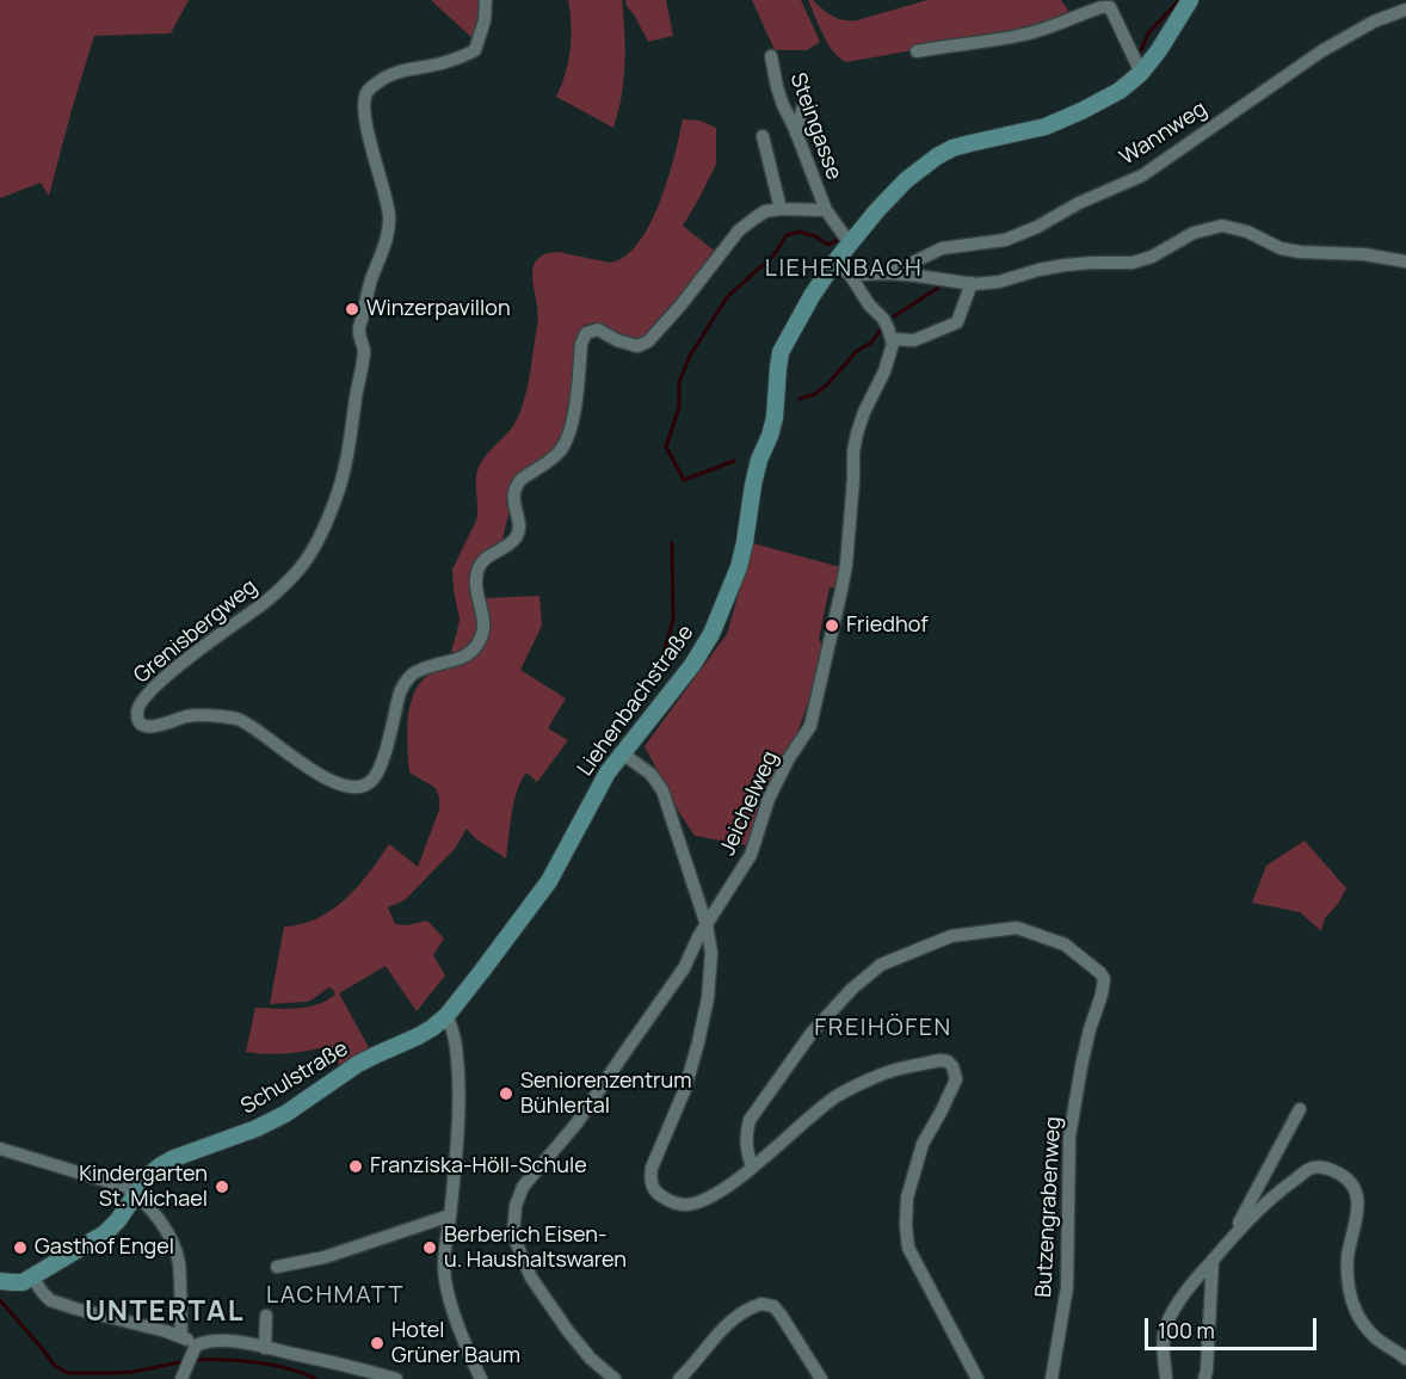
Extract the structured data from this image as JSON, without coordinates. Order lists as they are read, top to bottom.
{
  "streets": {
    "street": [
      "Steingasse",
      "Wannweg",
      "Grenisbergweg",
      "Liehenbachstraße",
      "Jeichelweg",
      "Schulstraße",
      "Butzengrabenweg"
    ]
  },
  "crossings": [
    ["Steingasse", "Grenisbergweg"],
    ["Liehenbachstraße", "Schulstraße"]
  ],
  "districts": [
    "LIEHENBACH",
    "FREIHÖFEN",
    "LACHMATT",
    "UNTERTAL"
  ],
  "places": [
    "Winzerpavillon",
    "Friedhof",
    "Seniorenzentrum Bühlertal",
    "Franziska-Höll-Schule",
    "Kindergarten St. Michael",
    "Gasthof Engel",
    "Berberich Eisen- u. Haushaltswaren",
    "Hotel Grüner Baum"
  ],
  "scale_bar": "100 m"
}
